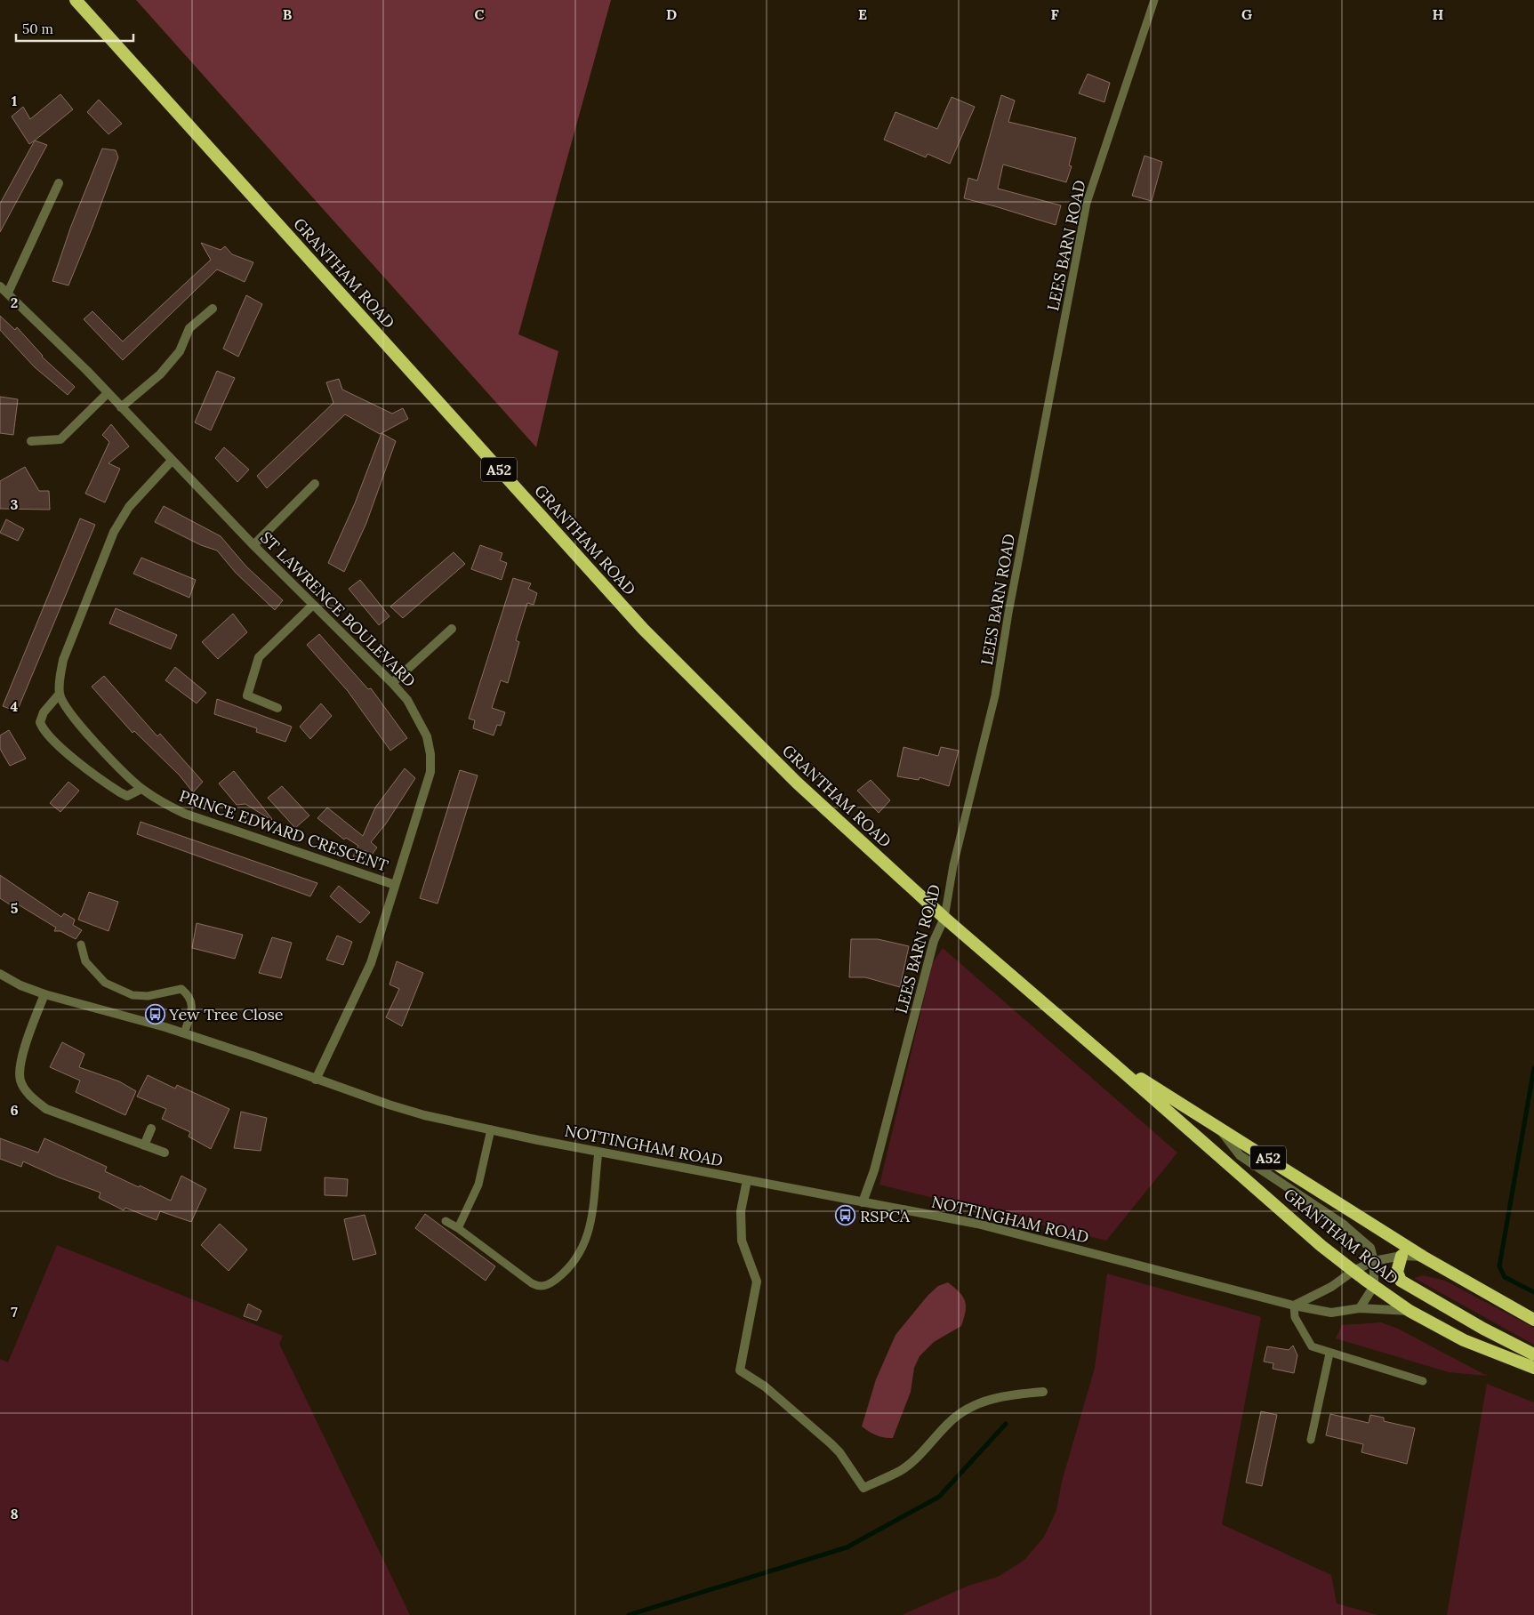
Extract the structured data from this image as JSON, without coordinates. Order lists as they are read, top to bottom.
{
  "streets": {
    "highway": ["GRANTHAM ROAD", "A52"],
    "street": [
      "LEES BARN ROAD",
      "ST LAWRENCE BOULEVARD",
      "PRINCE EDWARD CRESCENT",
      "NOTTINGHAM ROAD"
    ]
  },
  "crossings": [
    ["LEES BARN ROAD", "GRANTHAM ROAD"],
    ["LEES BARN ROAD", "NOTTINGHAM ROAD"],
    ["GRANTHAM ROAD", "A52"],
    ["GRANTHAM ROAD", "NOTTINGHAM ROAD"],
    ["A52", "NOTTINGHAM ROAD"],
    ["ST LAWRENCE BOULEVARD", "PRINCE EDWARD CRESCENT"],
    ["ST LAWRENCE BOULEVARD", "NOTTINGHAM ROAD"]
  ],
  "places": {
    "bus stop": ["Yew Tree Close", "RSPCA"]
  },
  "scale_bar": "50 m",
  "grid": {
    "columns": [
      "B",
      "C",
      "D",
      "E",
      "F",
      "G",
      "H"
    ],
    "rows": [
      "1",
      "2",
      "3",
      "4",
      "5",
      "6",
      "7",
      "8"
    ]
  }
}
